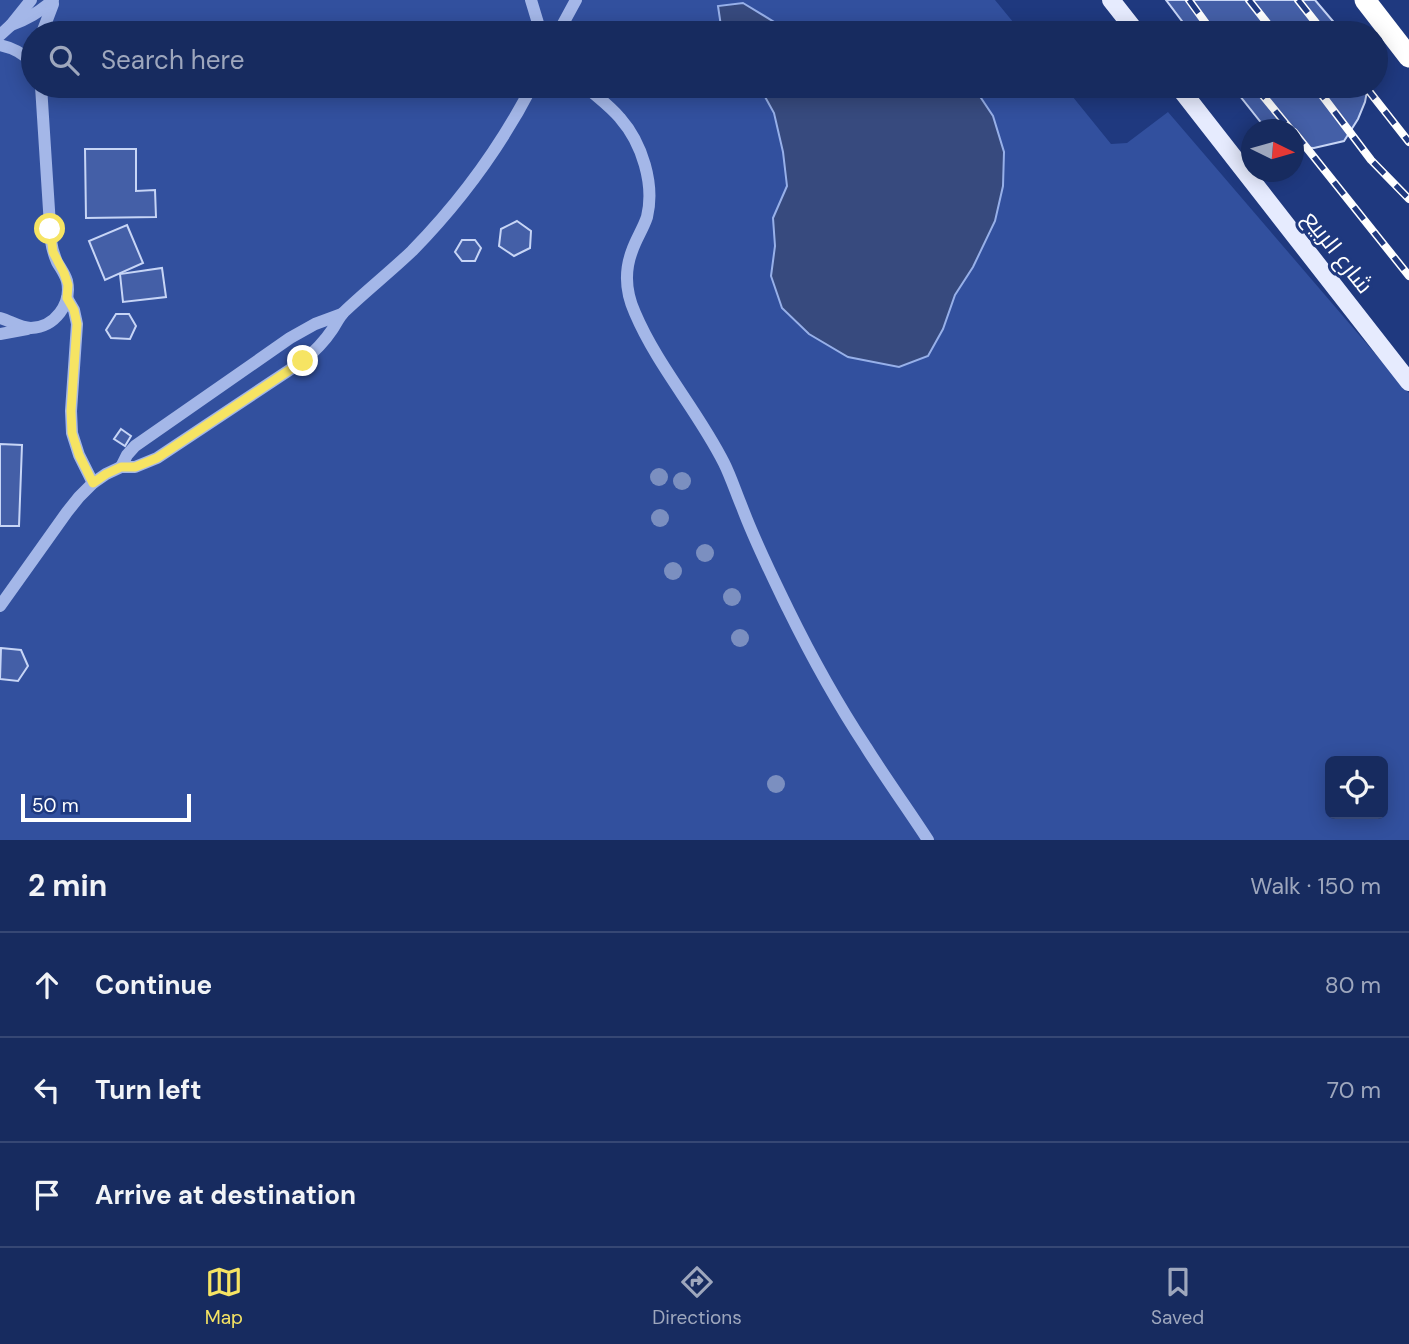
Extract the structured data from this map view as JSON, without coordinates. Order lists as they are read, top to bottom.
{
  "streets": {
    "main road": ["شارع الربيع"]
  },
  "scale_bar": "50 m",
  "north": "right",
  "page": {
    "search": "Search here",
    "scale": "50 m",
    "heading": ["2 min", "Walk · 150 m"],
    "list": [
      ["Continue", "80 m"],
      ["Turn left", "70 m"],
      "Arrive at destination"
    ],
    "nav": ["Map", "Directions", "Saved"]
  }
}
